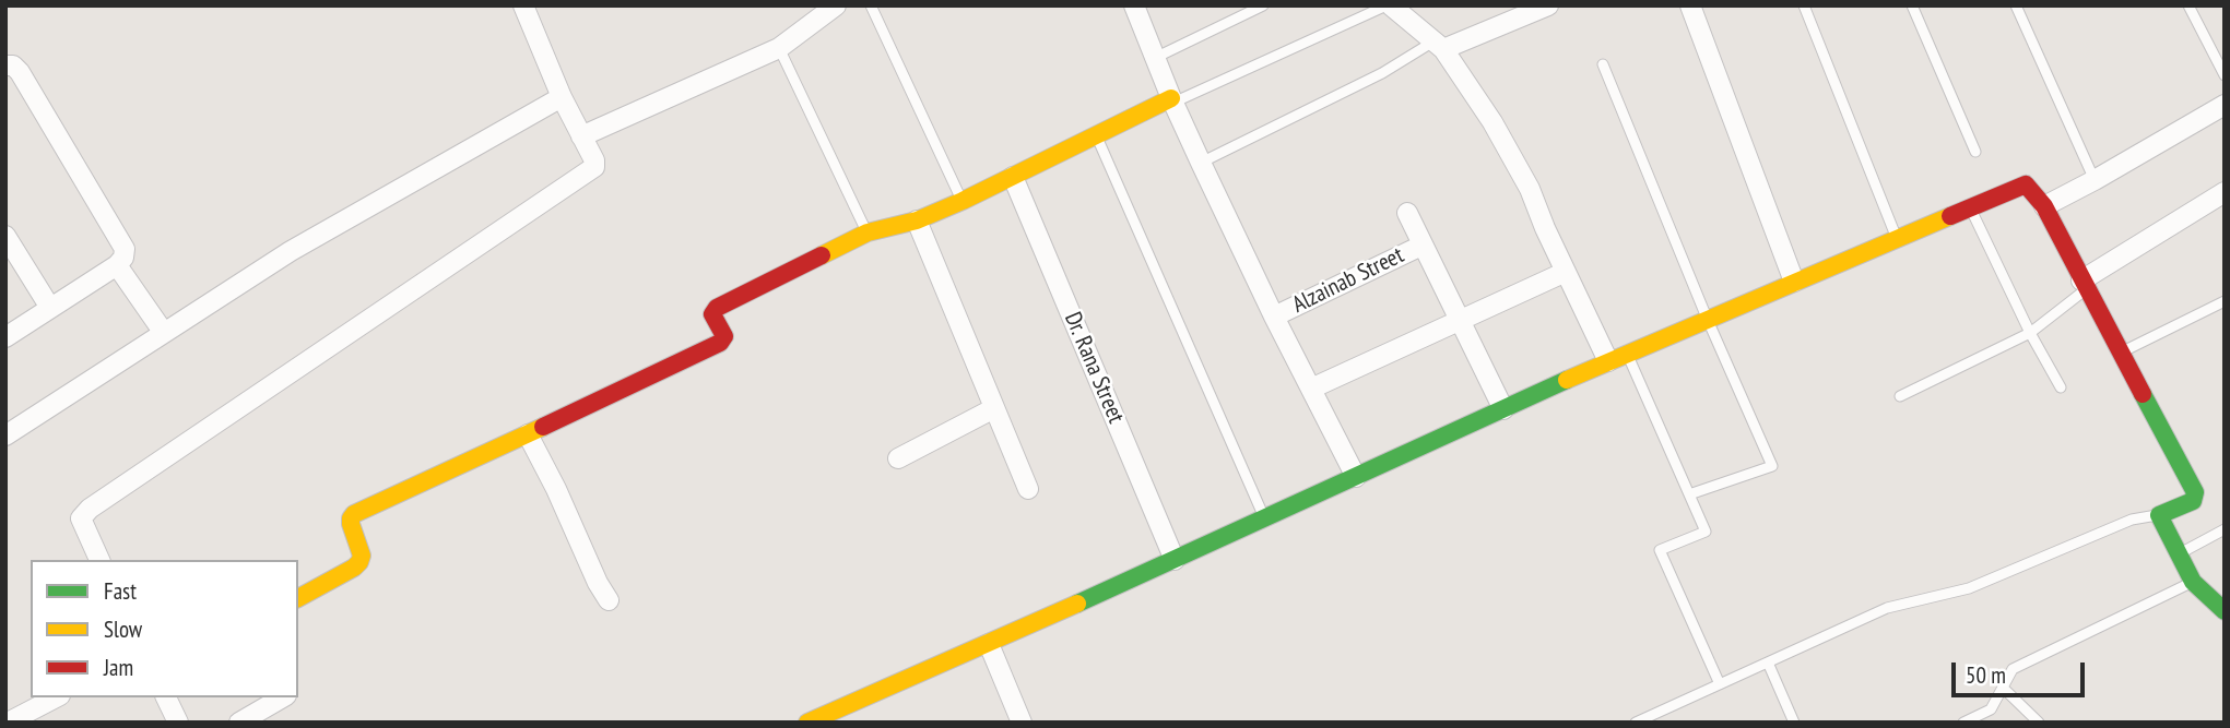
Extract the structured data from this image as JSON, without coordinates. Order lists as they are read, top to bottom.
{
  "streets": {
    "street": ["Alzainab Street", "Dr. Rana Street"]
  },
  "legend": ["Fast", "Slow", "Jam"],
  "scale_bar": "50 m"
}
